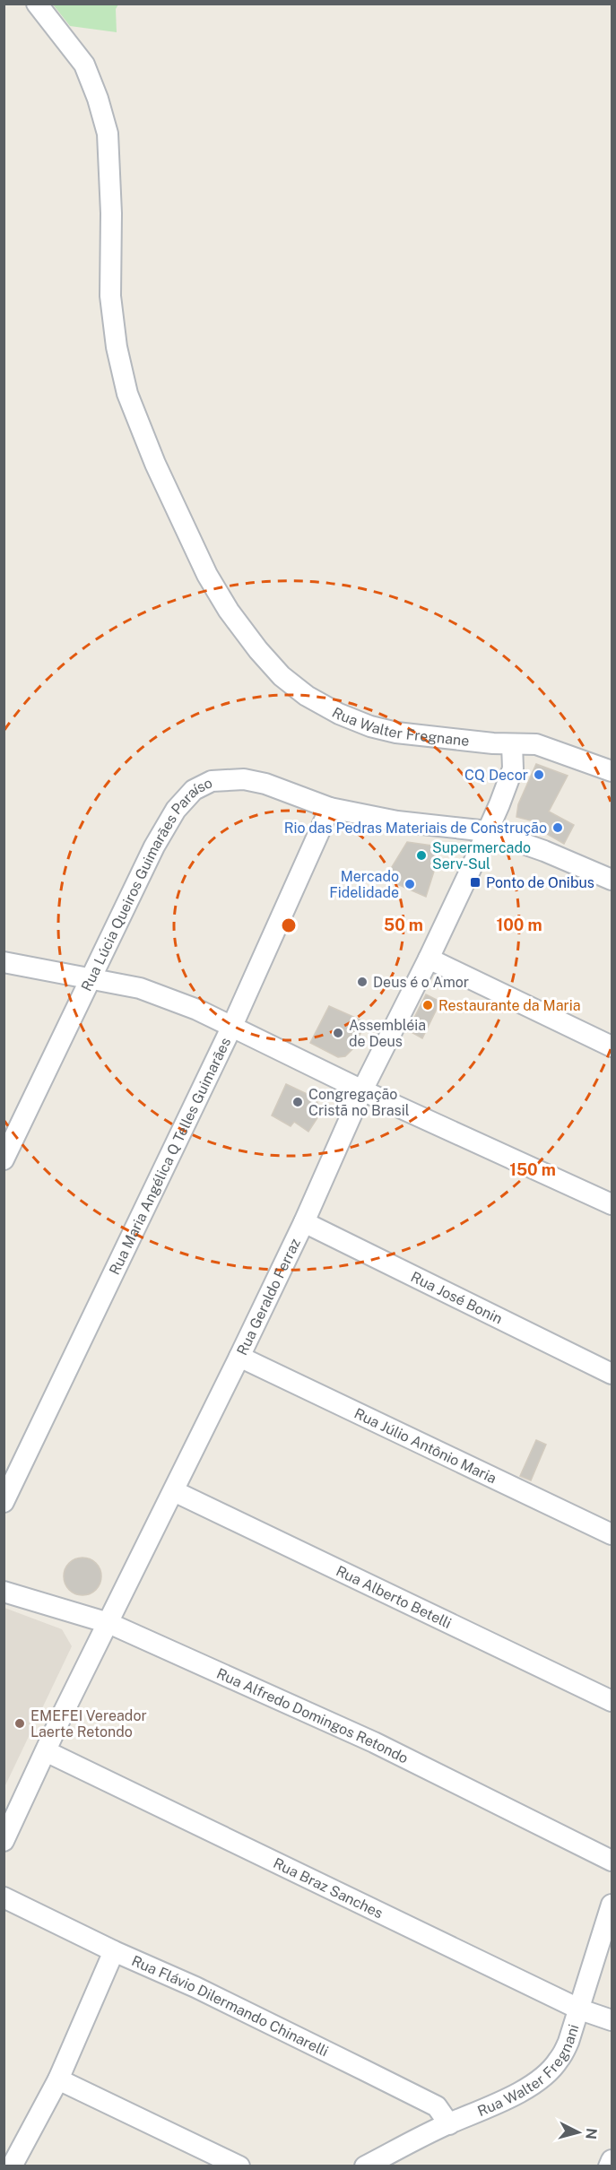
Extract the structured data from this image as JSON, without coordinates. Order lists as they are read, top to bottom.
{
  "streets": {
    "street": [
      "Rua Walter Fregnane",
      "Rua Lúcia Queiros Guimarães Paraíso",
      "Rua Maria Angélica Q Telles Guimarães",
      "Rua Geraldo Ferraz",
      "Rua José Bonin",
      "Rua Júlio Antônio Maria",
      "Rua Alberto Betelli",
      "Rua Alfredo Domingos Retondo",
      "Rua Braz Sanches",
      "Rua Flávio Dilermando Chinarelli",
      "Rua Walter Fregnani"
    ]
  },
  "crossings": [
    ["Rua Walter Fregnane", "Rua Geraldo Ferraz"],
    ["Rua Lúcia Queiros Guimarães Paraíso", "Rua Maria Angélica Q Telles Guimarães"],
    ["Rua Lúcia Queiros Guimarães Paraíso", "Rua Geraldo Ferraz"],
    ["Rua Geraldo Ferraz", "Rua José Bonin"],
    ["Rua Geraldo Ferraz", "Rua Júlio Antônio Maria"],
    ["Rua Geraldo Ferraz", "Rua Alberto Betelli"],
    ["Rua Geraldo Ferraz", "Rua Alfredo Domingos Retondo"],
    ["Rua Geraldo Ferraz", "Rua Braz Sanches"],
    ["Rua Braz Sanches", "Rua Walter Fregnani"],
    ["Rua Flávio Dilermando Chinarelli", "Rua Walter Fregnani"]
  ],
  "places": {
    "other": [
      "CQ Decor",
      "Rio das Pedras Materiais de Construção",
      "Supermercado Serv-Sul",
      "Mercado Fidelidade",
      "Deus é o Amor",
      "Restaurante da Maria",
      "Assembléia de Deus",
      "Congregação Cristã no Brasil",
      "EMEFEI Vereador Laerte Retondo"
    ],
    "transit": ["Ponto de Onibus"]
  },
  "north": "right",
  "rings": ["50 m", "100 m", "150 m"]
}
